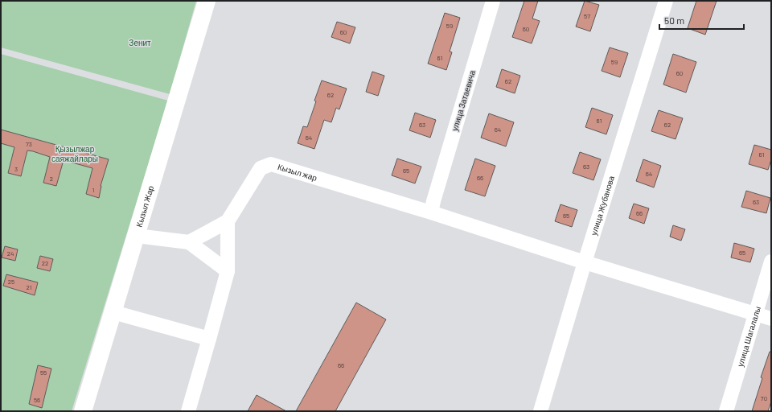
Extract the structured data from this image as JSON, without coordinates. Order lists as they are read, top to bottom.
{
  "streets": {
    "main road": ["Кызыл Жар"],
    "street": [
      "улица Затаевича",
      "Кызыл жар",
      "улица Жубанова",
      "улица Шагалалы"
    ]
  },
  "crossings": [
    ["улица Затаевича", "Кызыл жар"],
    ["Кызыл жар", "Кызыл Жар"],
    ["Кызыл жар", "улица Жубанова"],
    ["Кызыл жар", "улица Шагалалы"]
  ],
  "parks": ["Зенит", "Қызылжар саяжайлары"],
  "house_numbers": [
    "57",
    "59",
    "60",
    "60",
    "61",
    "59",
    "60",
    "62",
    "62",
    "61",
    "63",
    "62",
    "64",
    "64",
    "73",
    "61",
    "63",
    "3",
    "65",
    "64",
    "66",
    "2",
    "1",
    "63",
    "66",
    "65",
    "65",
    "24",
    "22",
    "25",
    "21",
    "66",
    "55",
    "70",
    "56"
  ],
  "scale_bar": "50 m"
}
